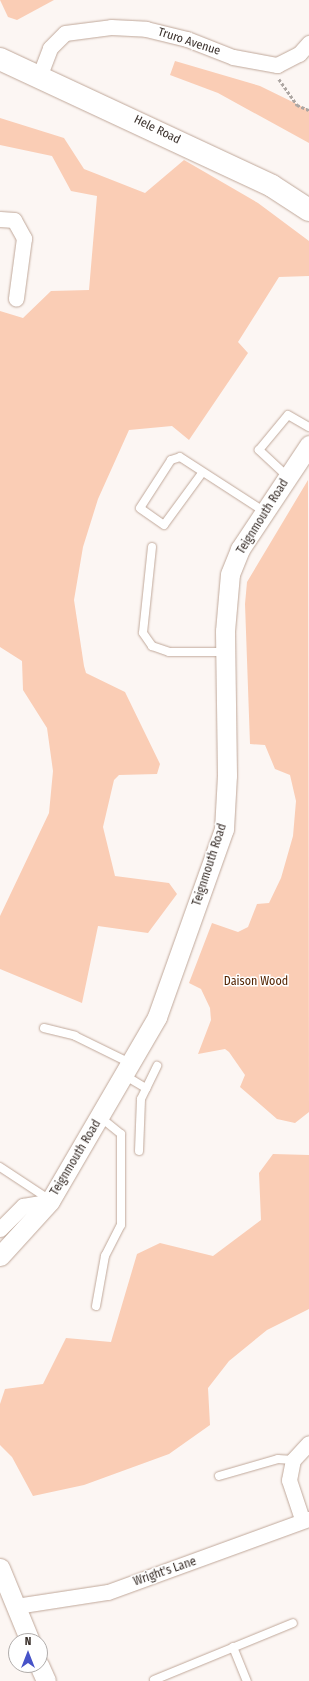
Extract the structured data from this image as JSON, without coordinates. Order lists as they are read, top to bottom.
{
  "streets": {
    "main road": ["Hele Road"],
    "street": ["Truro Avenue", "Teignmouth Road", "Wright's Lane"]
  },
  "crossings": [
    ["Truro Avenue", "Hele Road"]
  ],
  "parks": ["Daison Wood"],
  "north": "top"
}
